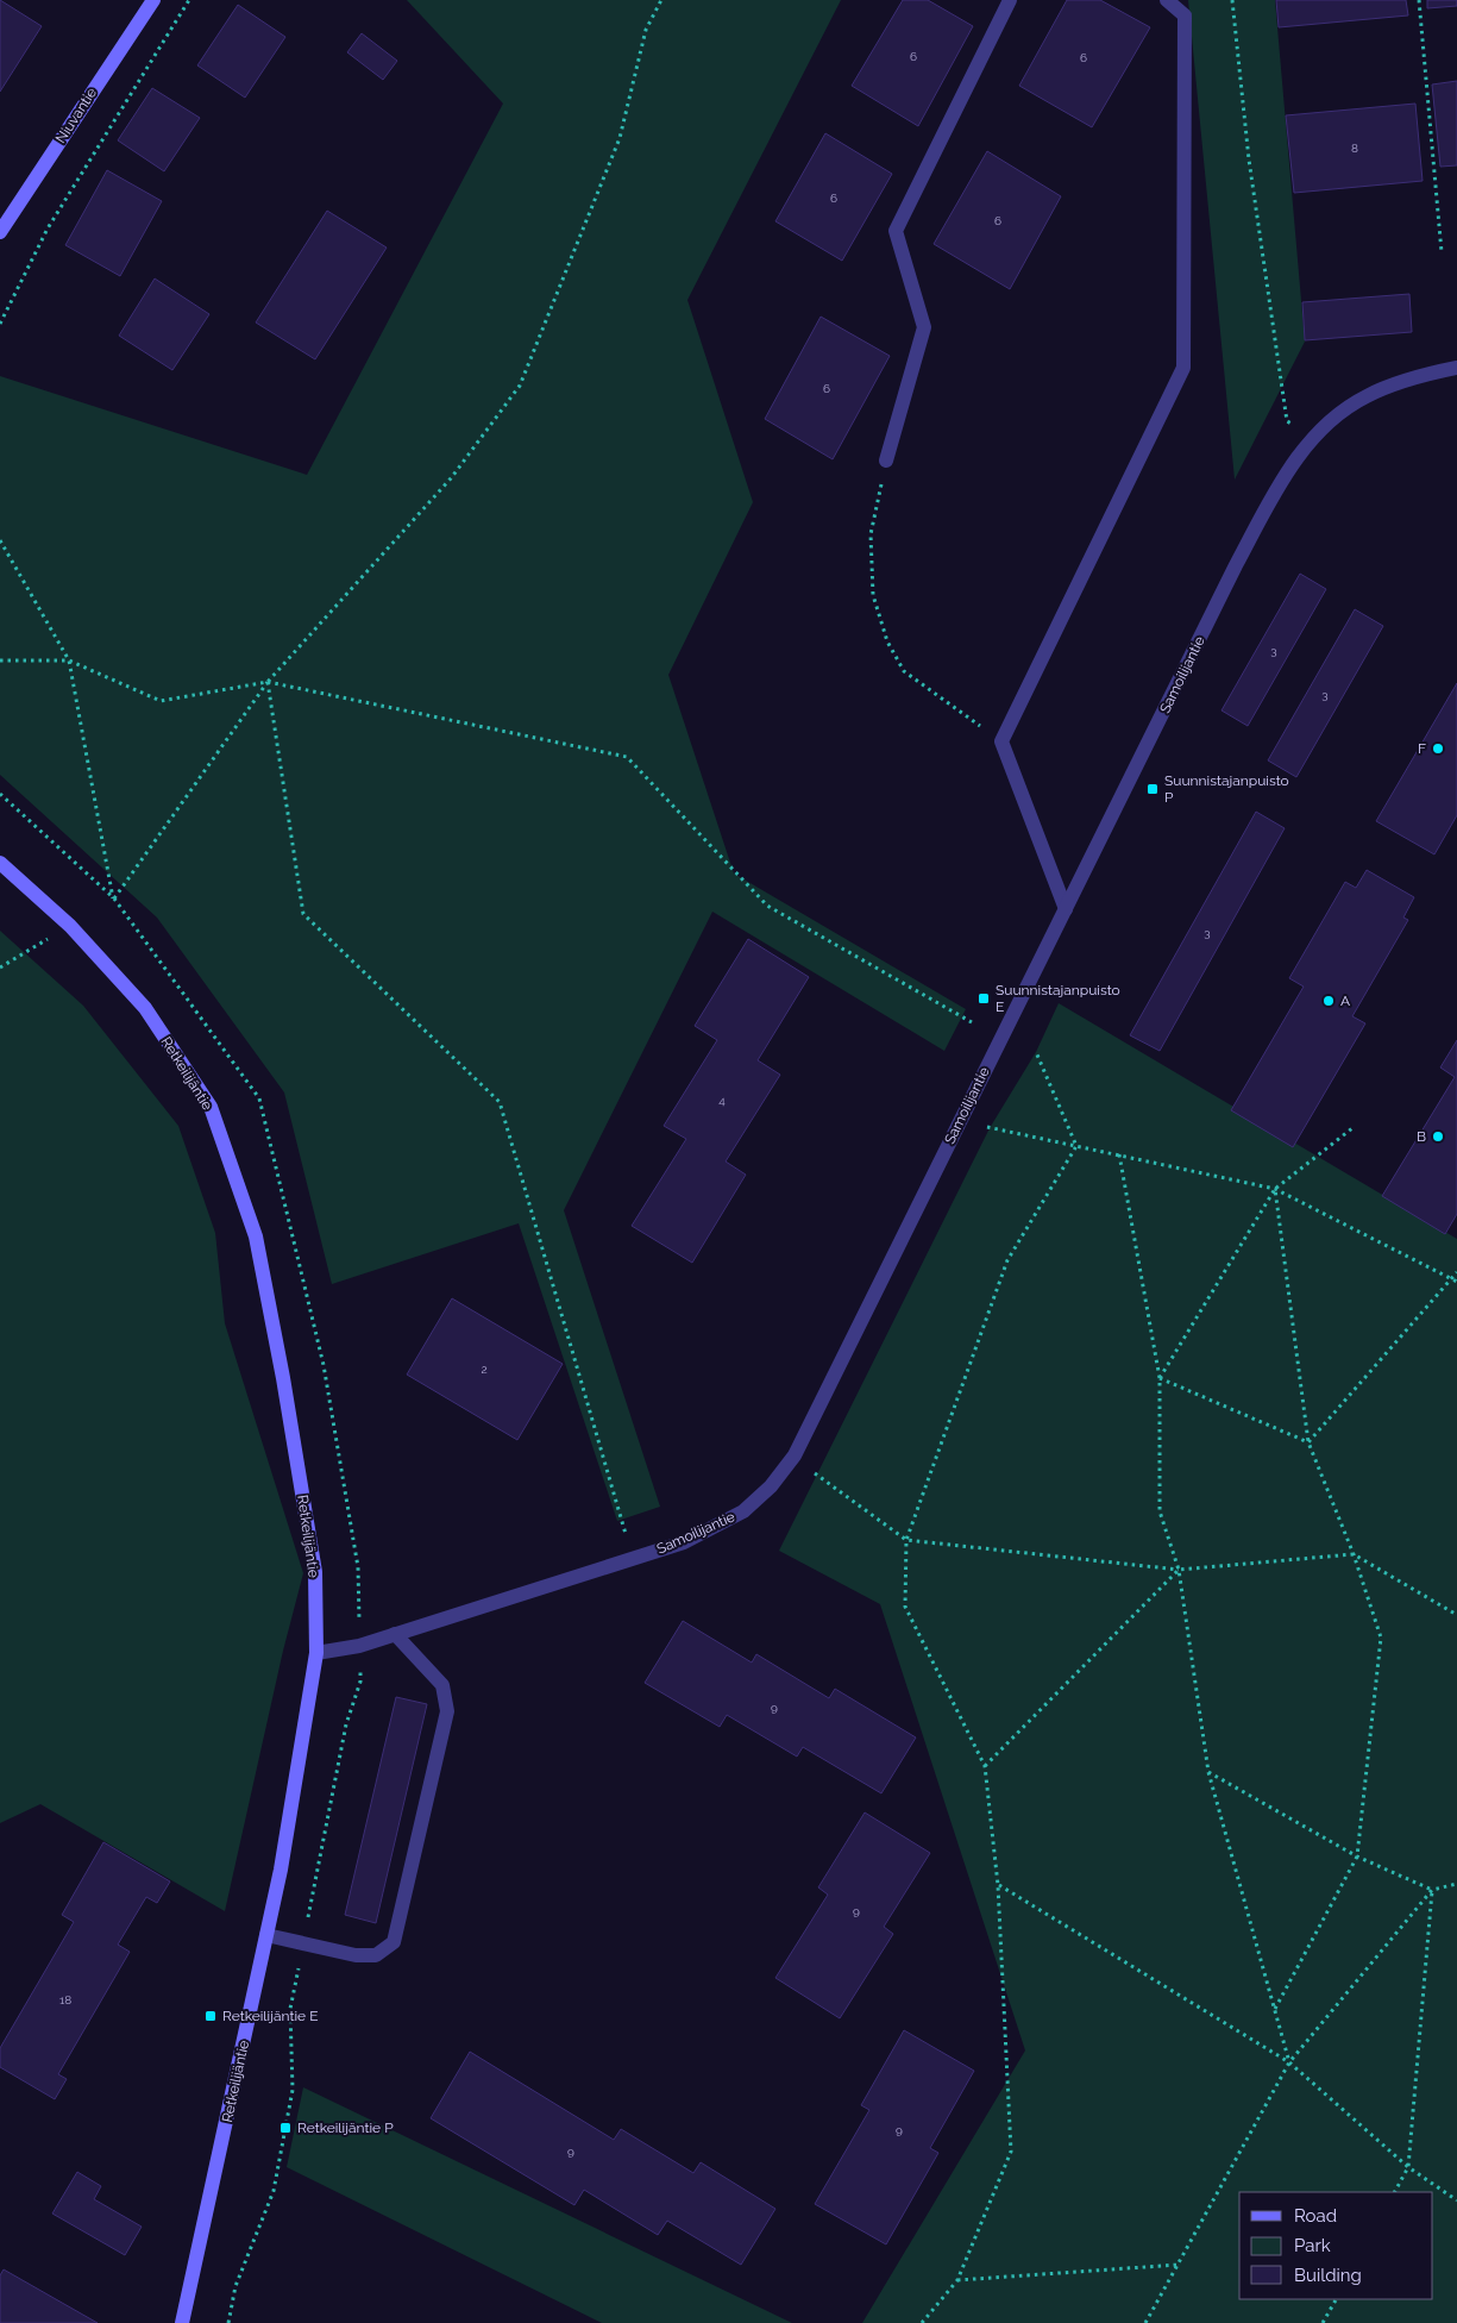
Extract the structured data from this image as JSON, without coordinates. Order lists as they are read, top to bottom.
{
  "streets": {
    "street": ["Niuvantie", "Samoilijantie", "Retkeilijäntie"]
  },
  "crossings": [
    ["Samoilijantie", "Retkeilijäntie"]
  ],
  "places": {
    "other": ["F", "A", "B"],
    "transit": [
      "Suunnistajanpuisto P",
      "Suunnistajanpuisto E",
      "Retkeilijäntie E",
      "Retkeilijäntie P"
    ]
  },
  "house_numbers": [
    "6",
    "6",
    "8",
    "6",
    "6",
    "6",
    "3",
    "3",
    "3",
    "4",
    "2",
    "9",
    "9",
    "18",
    "9",
    "9"
  ],
  "legend": ["Road", "Park", "Building"]
}
